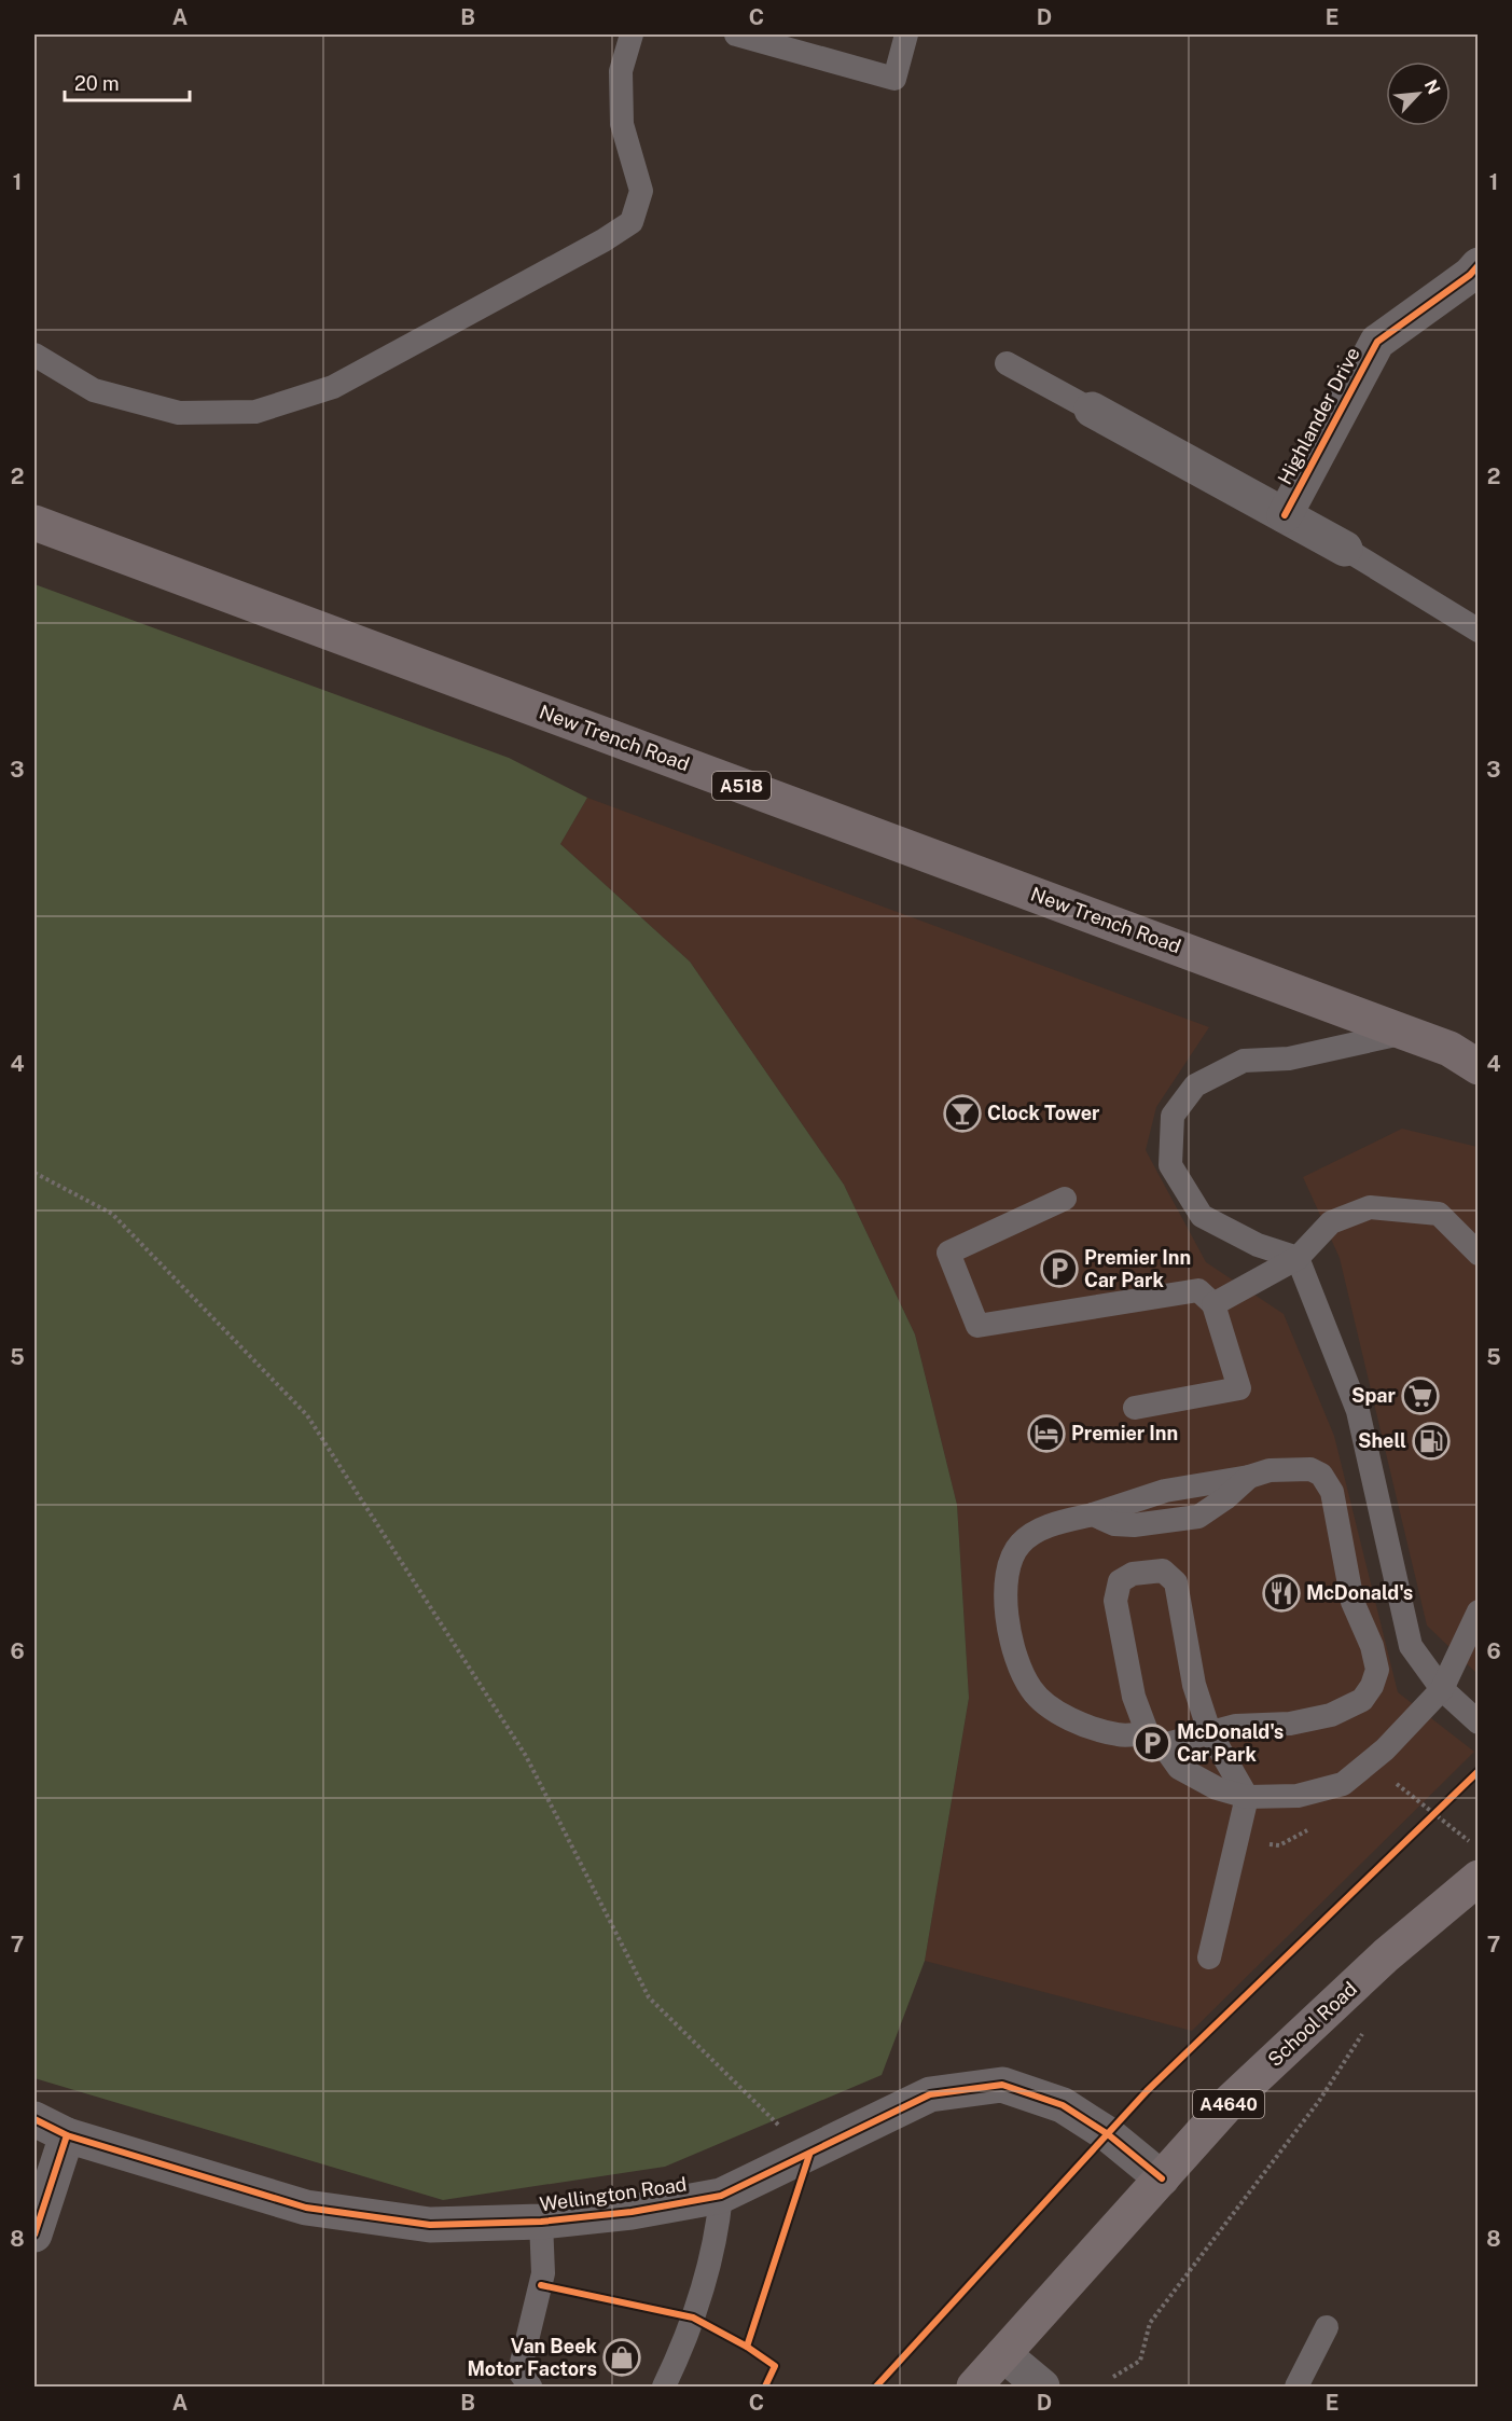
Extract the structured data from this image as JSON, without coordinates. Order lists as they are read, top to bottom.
{
  "streets": {
    "highway": ["New Trench Road", "A518"],
    "main road": ["School Road", "A4640"],
    "street": ["Highlander Drive", "Wellington Road"]
  },
  "crossings": [
    ["School Road", "A4640"],
    ["School Road", "Wellington Road"]
  ],
  "places": {
    "bar": ["Clock Tower"],
    "parking": ["Premier Inn Car Park", "McDonald's Car Park"],
    "supermarket": ["Spar"],
    "hotel": ["Premier Inn"],
    "fuel station": ["Shell"],
    "restaurant": ["McDonald's"],
    "shop": ["Van Beek Motor Factors"]
  },
  "scale_bar": "20 m",
  "north": "top right",
  "grid": {
    "columns": [
      "A",
      "B",
      "C",
      "D",
      "E"
    ],
    "rows": [
      "1",
      "2",
      "3",
      "4",
      "5",
      "6",
      "7",
      "8"
    ]
  }
}
